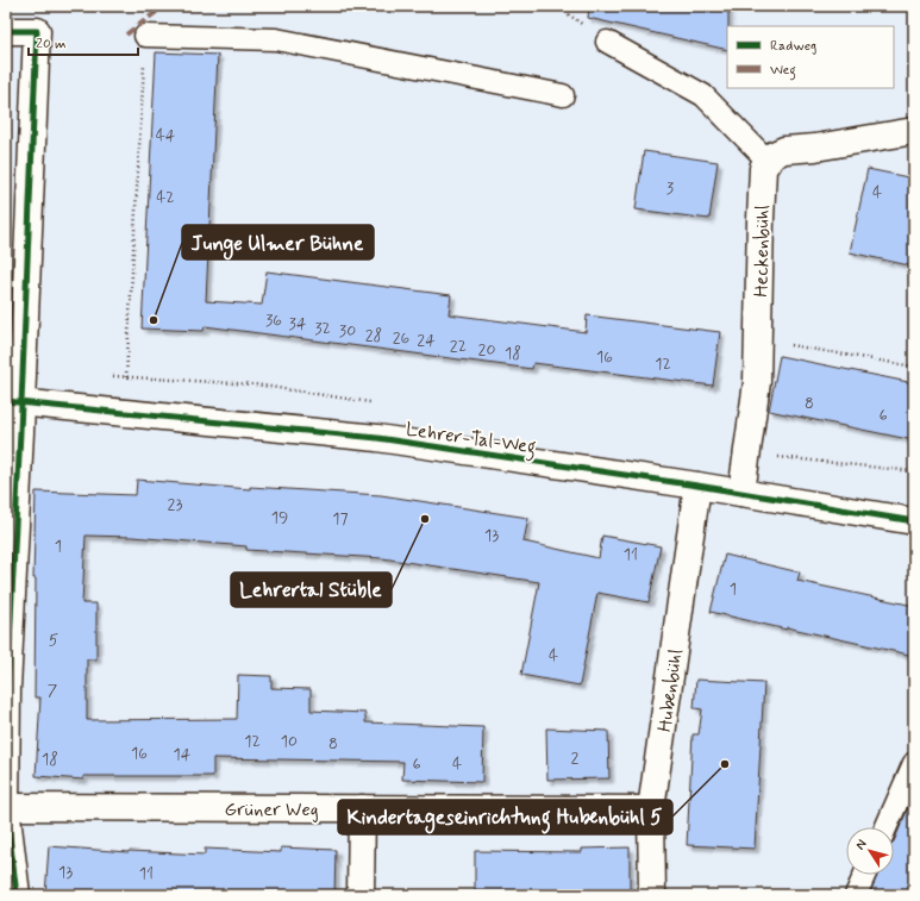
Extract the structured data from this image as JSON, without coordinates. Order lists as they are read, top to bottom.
{
  "streets": {
    "street": [
      "Heckenbühl",
      "Lehrer-Tal-Weg",
      "Hubenbühl",
      "Grüner Weg"
    ]
  },
  "crossings": [
    ["Heckenbühl", "Lehrer-Tal-Weg"],
    ["Lehrer-Tal-Weg", "Hubenbühl"],
    ["Hubenbühl", "Grüner Weg"]
  ],
  "places": ["Junge Ulmer Bühne", "Lehrertal Stüble", "Kindertageseinrichtung Hubenbühl 5"],
  "house_numbers": [
    "44",
    "3",
    "4",
    "42",
    "36",
    "34",
    "32",
    "30",
    "28",
    "26",
    "24",
    "22",
    "20",
    "18",
    "16",
    "12",
    "8",
    "6",
    "23",
    "19",
    "17",
    "13",
    "1",
    "11",
    "1",
    "5",
    "4",
    "7",
    "12",
    "10",
    "8",
    "16",
    "14",
    "2",
    "18",
    "6",
    "4",
    "13",
    "11"
  ],
  "legend": ["Radweg", "Weg"],
  "scale_bar": "20 m",
  "north": "top left"
}
